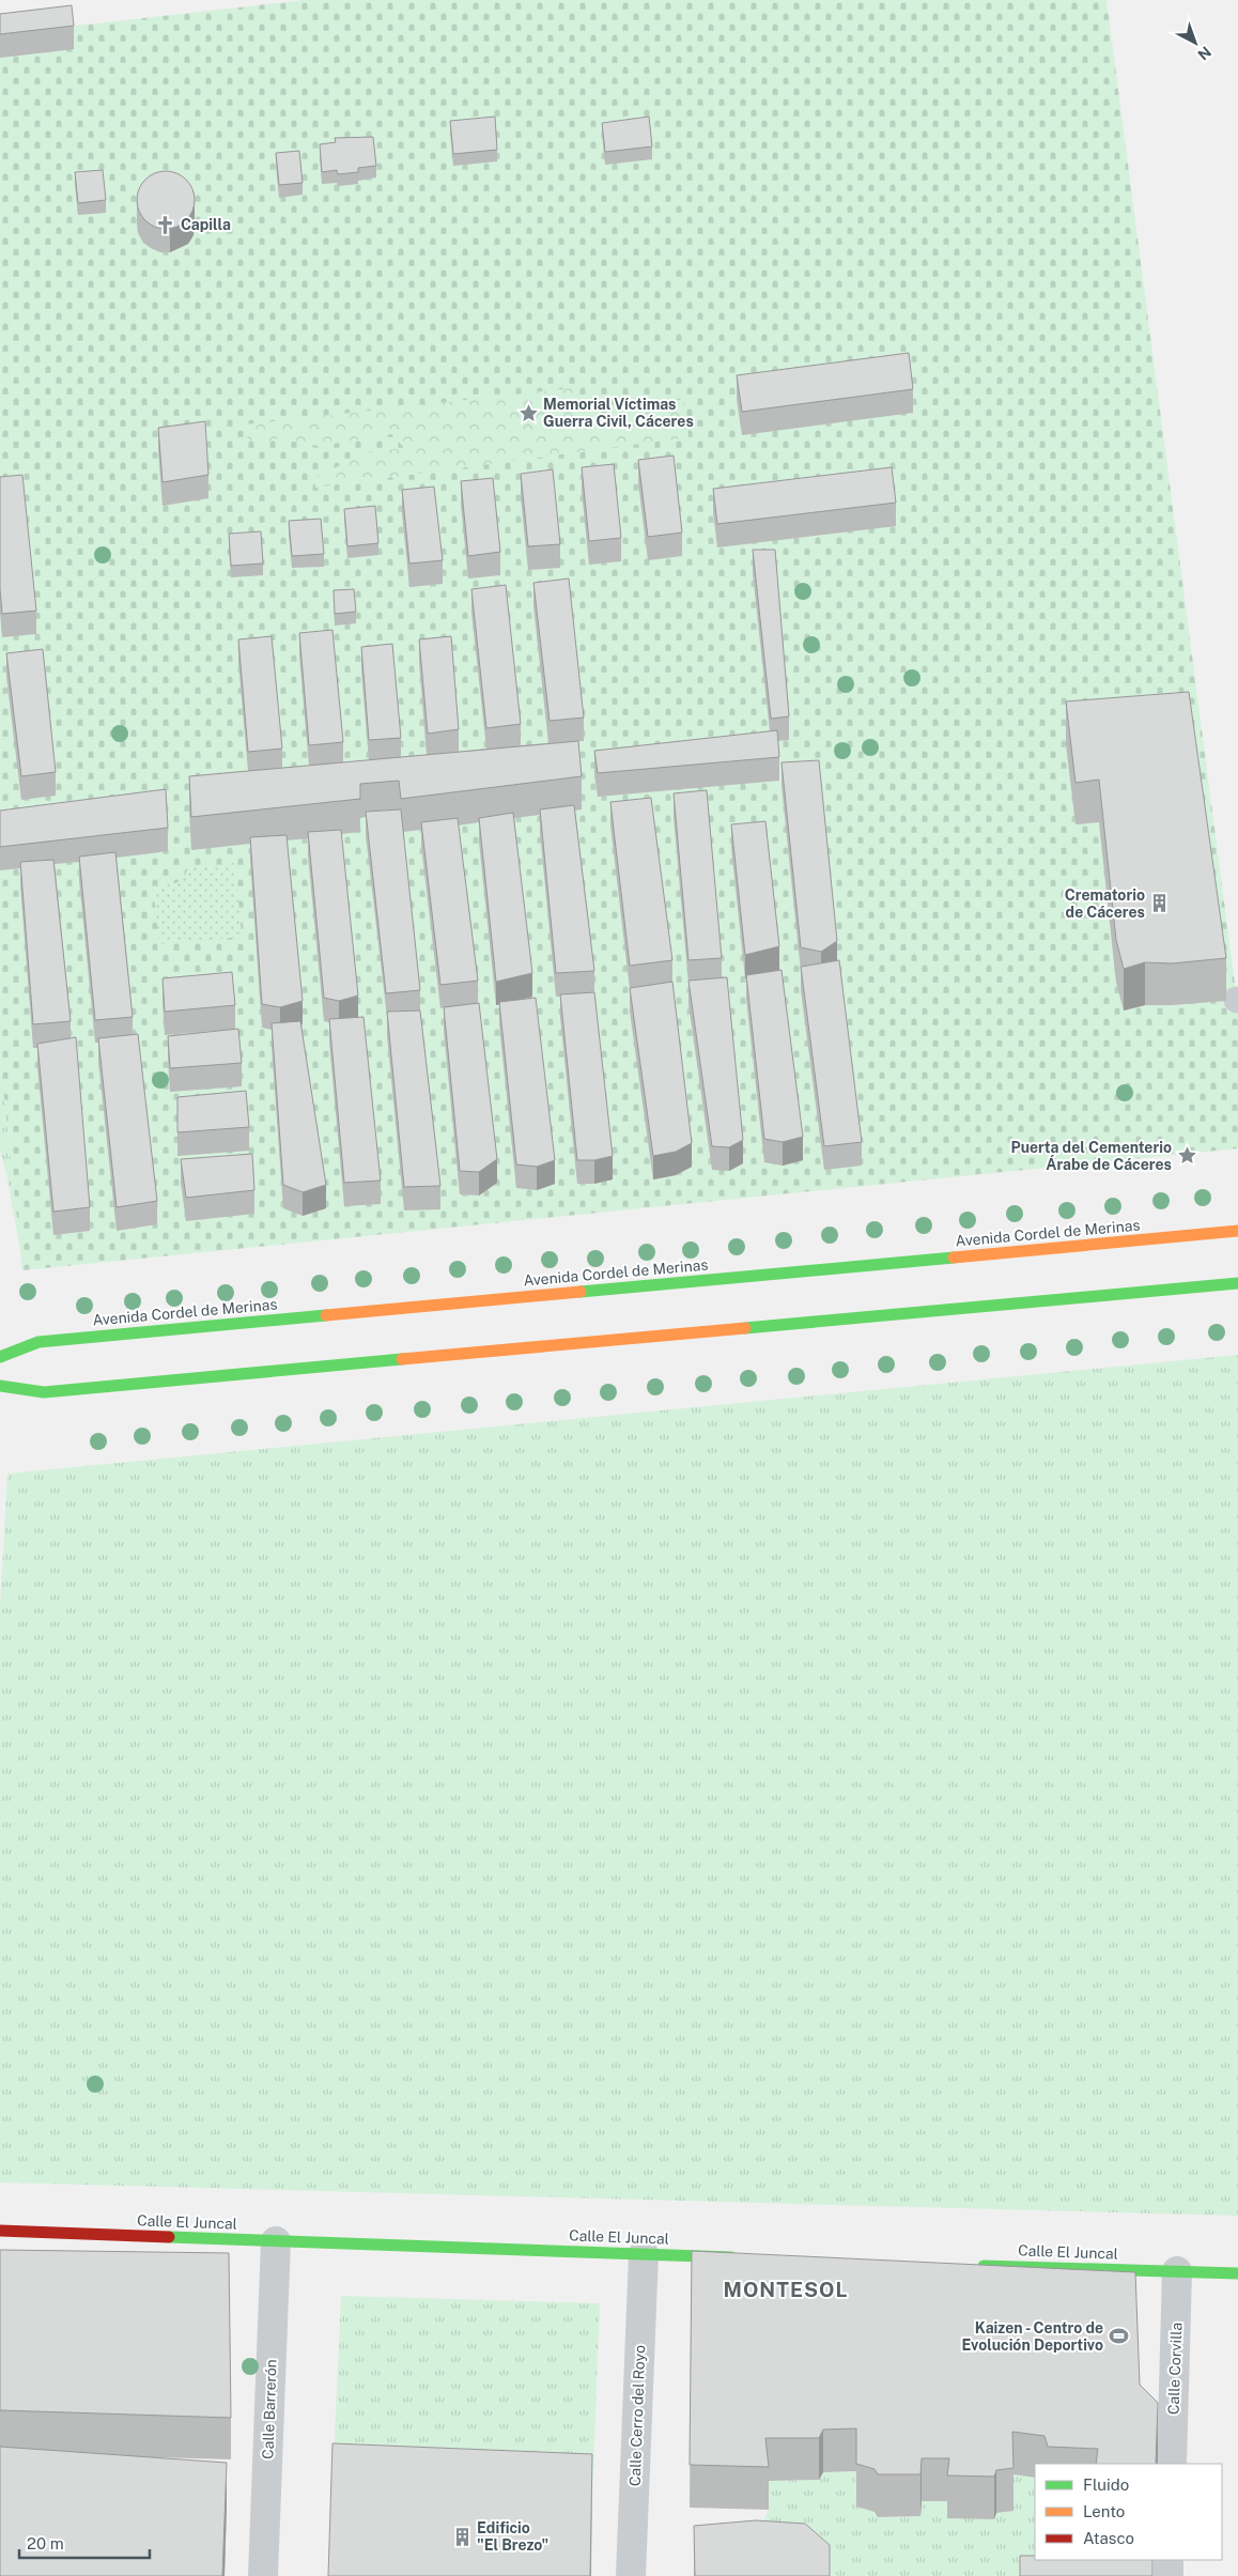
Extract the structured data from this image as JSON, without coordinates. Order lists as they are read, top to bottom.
{
  "streets": {
    "main road": ["Avenida Cordel de Merinas", "Calle El Juncal"],
    "street": ["Calle Corvilla", "Calle Barrerón", "Calle Cerro del Royo"]
  },
  "crossings": [
    ["Calle El Juncal", "Calle Corvilla"],
    ["Calle El Juncal", "Calle Barrerón"],
    ["Calle El Juncal", "Calle Cerro del Royo"]
  ],
  "districts": ["MONTESOL"],
  "places": {
    "church": ["Capilla"],
    "place": ["Memorial Víctimas Guerra Civil, Cáceres", "Puerta del Cementerio Árabe de Cáceres"],
    "building": ["Crematorio de Cáceres", "Edificio \"El Brezo\""],
    "sports": ["Kaizen - Centro de Evolución Deportivo"]
  },
  "legend": ["Fluido", "Lento", "Atasco"],
  "scale_bar": "20 m",
  "north": "bottom right"
}
